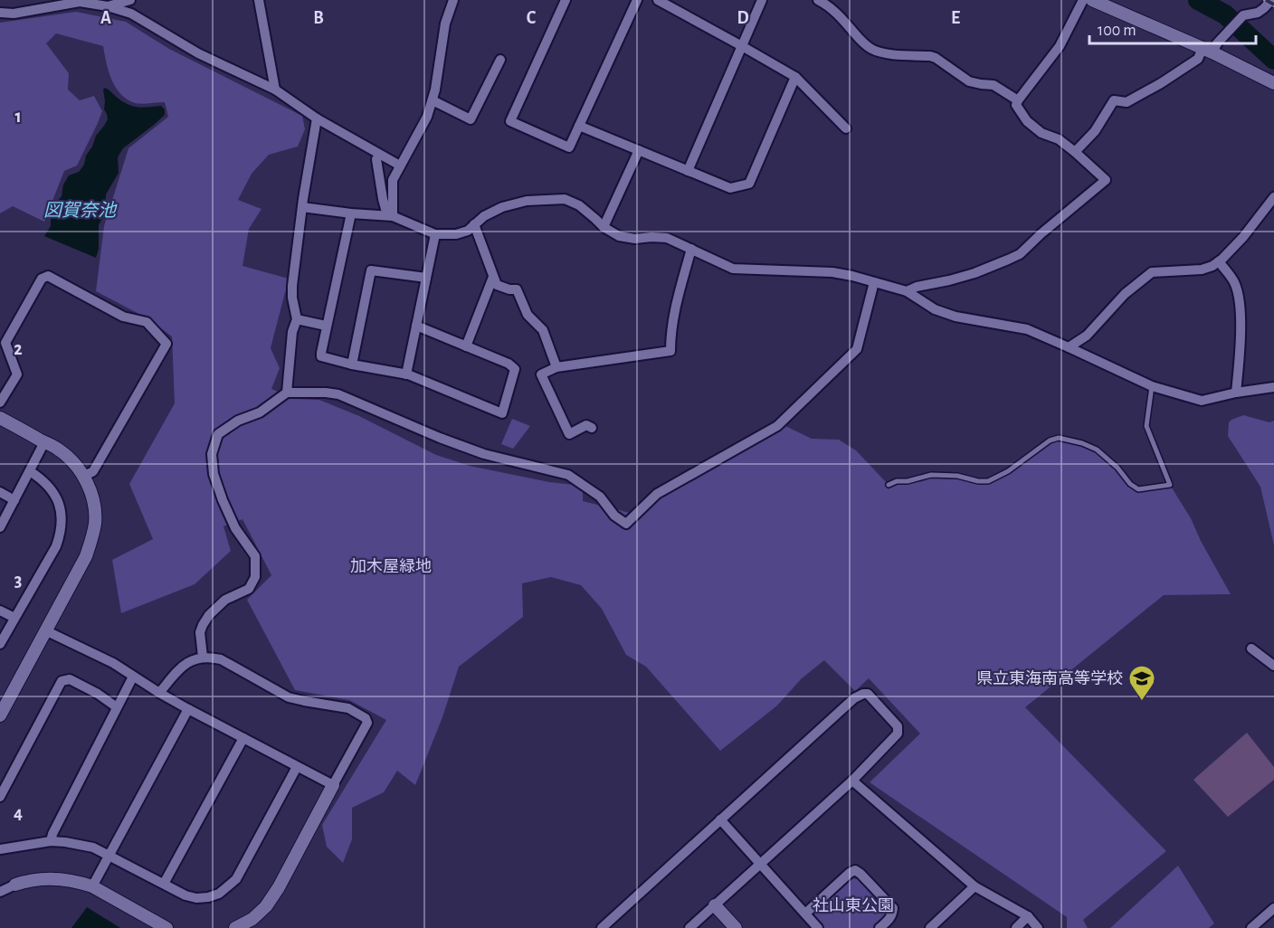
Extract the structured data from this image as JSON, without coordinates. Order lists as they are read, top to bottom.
{
  "water": ["図賀奈池"],
  "parks": ["加木屋緑地", "社山東公園"],
  "places": {
    "school or university": ["県立東海南高等学校"]
  },
  "scale_bar": "100 m",
  "grid": {
    "columns": [
      "A",
      "B",
      "C",
      "D",
      "E"
    ],
    "rows": [
      "1",
      "2",
      "3",
      "4"
    ]
  }
}
